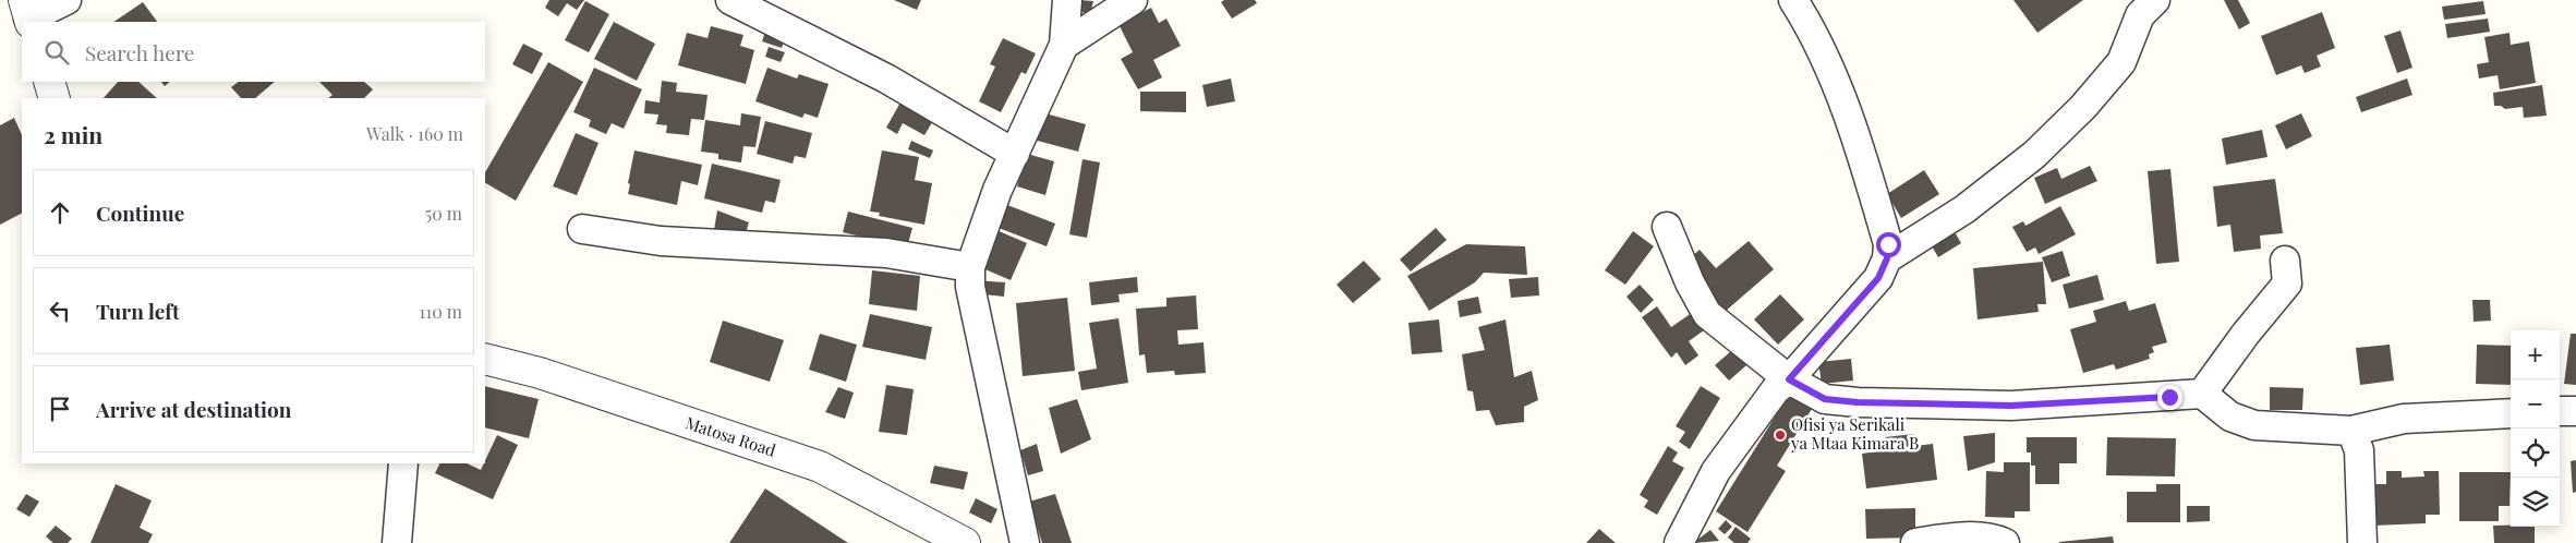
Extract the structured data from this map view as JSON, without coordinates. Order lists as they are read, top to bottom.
{
  "streets": {
    "street": ["Matosa Road"]
  },
  "places": ["Ofisi ya Serikali ya Mtaa Kimara B"],
  "page": {
    "search": "Search here",
    "heading": ["2 min", "Walk · 160 m"],
    "list": [
      ["Continue", "50 m"],
      ["Turn left", "110 m"],
      "Arrive at destination"
    ],
    "map_buttons": ["+", "−"]
  }
}
